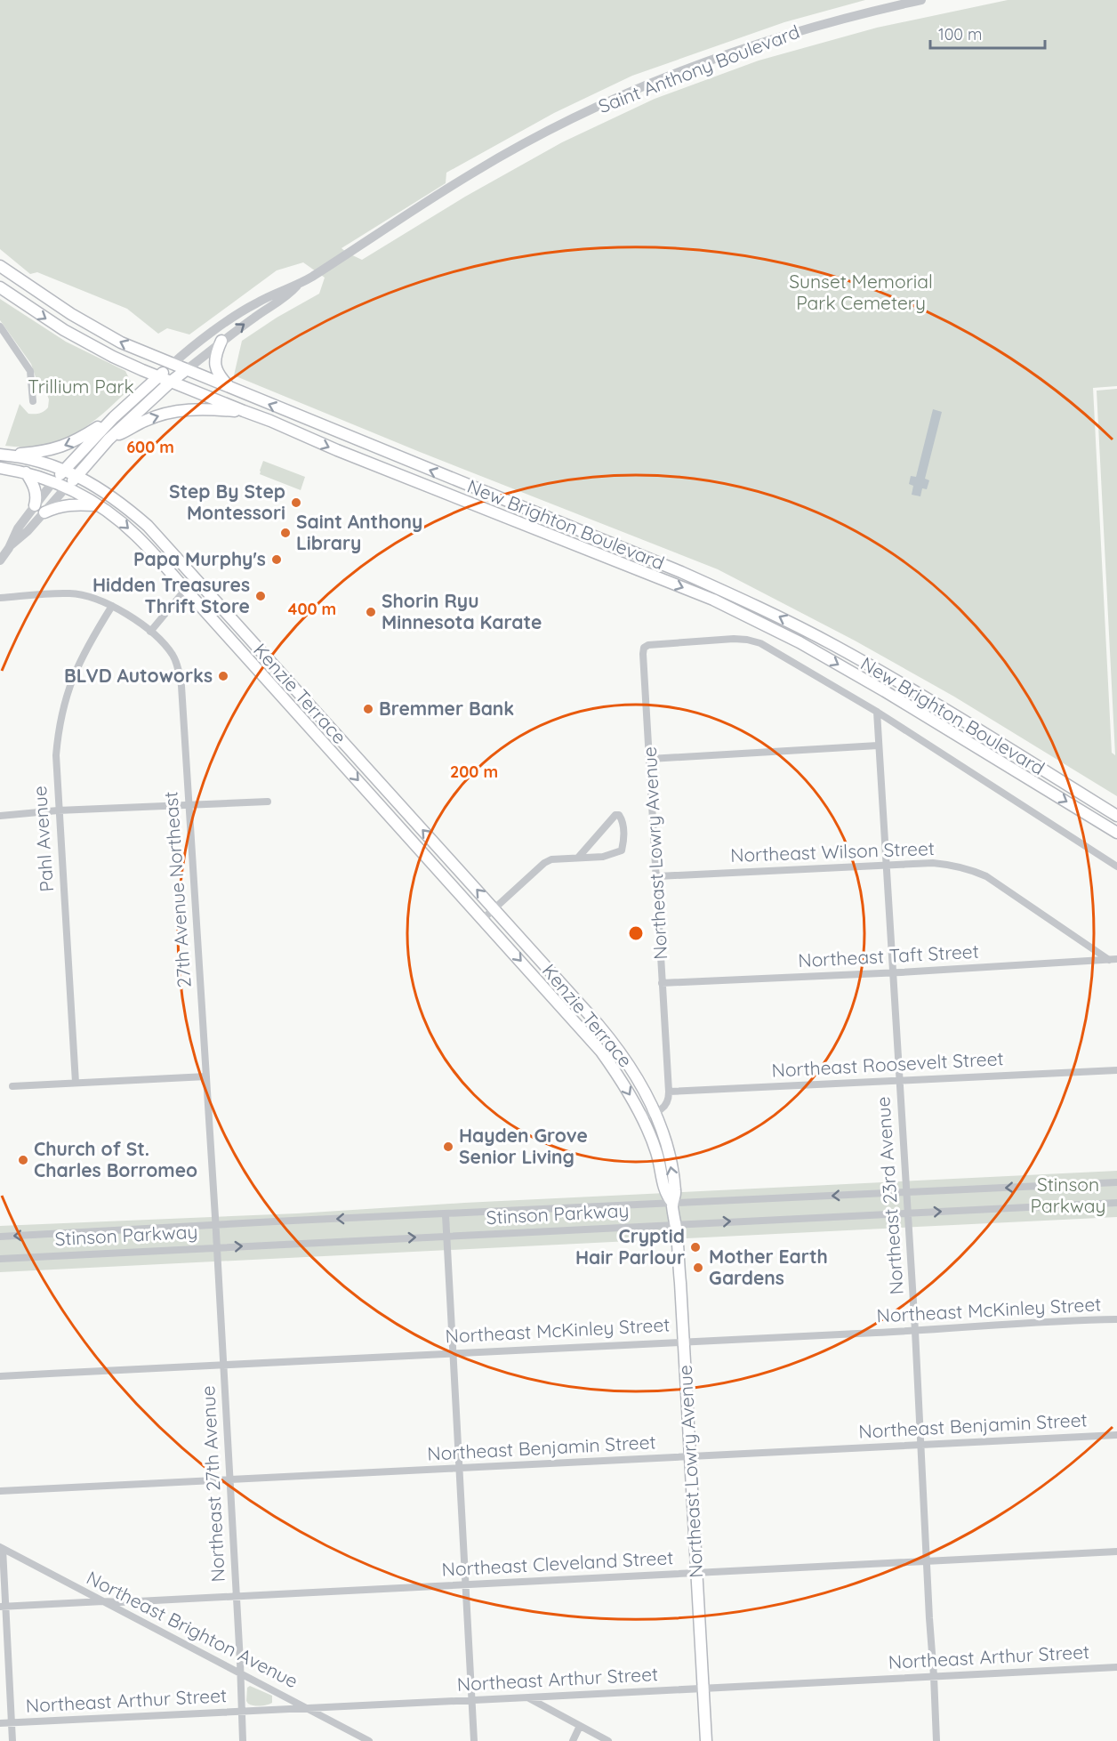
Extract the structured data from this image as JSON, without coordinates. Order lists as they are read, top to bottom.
{
  "streets": {
    "main road": [
      "Saint Anthony Boulevard",
      "New Brighton Boulevard",
      "Kenzie Terrace",
      "Northeast Lowry Avenue"
    ],
    "street": [
      "Pahl Avenue",
      "Northeast Wilson Street",
      "27th Avenue Northeast",
      "Northeast Taft Street",
      "Northeast Roosevelt Street",
      "Northeast 23rd Avenue",
      "Stinson Parkway",
      "Northeast McKinley Street",
      "Northeast Benjamin Street",
      "Northeast 27th Avenue",
      "Northeast Cleveland Street",
      "Northeast Brighton Avenue",
      "Northeast Arthur Street"
    ]
  },
  "crossings": [
    ["Saint Anthony Boulevard", "New Brighton Boulevard"],
    ["Saint Anthony Boulevard", "Kenzie Terrace"],
    ["New Brighton Boulevard", "Northeast Lowry Avenue"],
    ["New Brighton Boulevard", "Northeast 23rd Avenue"],
    ["Kenzie Terrace", "Northeast Lowry Avenue"],
    ["Kenzie Terrace", "Stinson Parkway"],
    ["Pahl Avenue", "27th Avenue Northeast"],
    ["Northeast Wilson Street", "Northeast Lowry Avenue"],
    ["Northeast Wilson Street", "Northeast Taft Street"],
    ["Northeast Wilson Street", "Northeast 23rd Avenue"],
    ["Northeast Lowry Avenue", "Northeast Taft Street"],
    ["Northeast Lowry Avenue", "Northeast Roosevelt Street"],
    ["Northeast Lowry Avenue", "Stinson Parkway"],
    ["Northeast Lowry Avenue", "Northeast McKinley Street"],
    ["Northeast Lowry Avenue", "Northeast Benjamin Street"],
    ["Northeast Lowry Avenue", "Northeast Cleveland Street"],
    ["Northeast Lowry Avenue", "Northeast Arthur Street"],
    ["27th Avenue Northeast", "Stinson Parkway"],
    ["27th Avenue Northeast", "Northeast 27th Avenue"],
    ["Northeast Taft Street", "Northeast 23rd Avenue"],
    ["Northeast Roosevelt Street", "Northeast 23rd Avenue"],
    ["Northeast 23rd Avenue", "Stinson Parkway"],
    ["Northeast 23rd Avenue", "Northeast McKinley Street"],
    ["Northeast 23rd Avenue", "Northeast Benjamin Street"],
    ["Northeast 23rd Avenue", "Northeast Cleveland Street"],
    ["Northeast 23rd Avenue", "Northeast Arthur Street"],
    ["Stinson Parkway", "Northeast 27th Avenue"],
    ["Northeast McKinley Street", "Northeast 27th Avenue"],
    ["Northeast Benjamin Street", "Northeast 27th Avenue"],
    ["Northeast 27th Avenue", "Northeast Cleveland Street"],
    ["Northeast 27th Avenue", "Northeast Brighton Avenue"],
    ["Northeast 27th Avenue", "Northeast Arthur Street"],
    ["Northeast Cleveland Street", "Northeast Brighton Avenue"],
    ["Northeast Brighton Avenue", "Northeast Arthur Street"]
  ],
  "parks": ["Sunset Memorial Park Cemetery", "Trillium Park", "Stinson Parkway"],
  "places": [
    "Step By Step Montessori",
    "Saint Anthony Library",
    "Papa Murphy's",
    "Hidden Treasures Thrift Store",
    "Shorin Ryu Minnesota Karate",
    "BLVD Autoworks",
    "Bremmer Bank",
    "Hayden Grove Senior Living",
    "Church of St. Charles Borromeo",
    "Cryptid Hair Parlour",
    "Mother Earth Gardens"
  ],
  "scale_bar": "100 m",
  "rings": ["600 m", "400 m", "200 m"]
}
